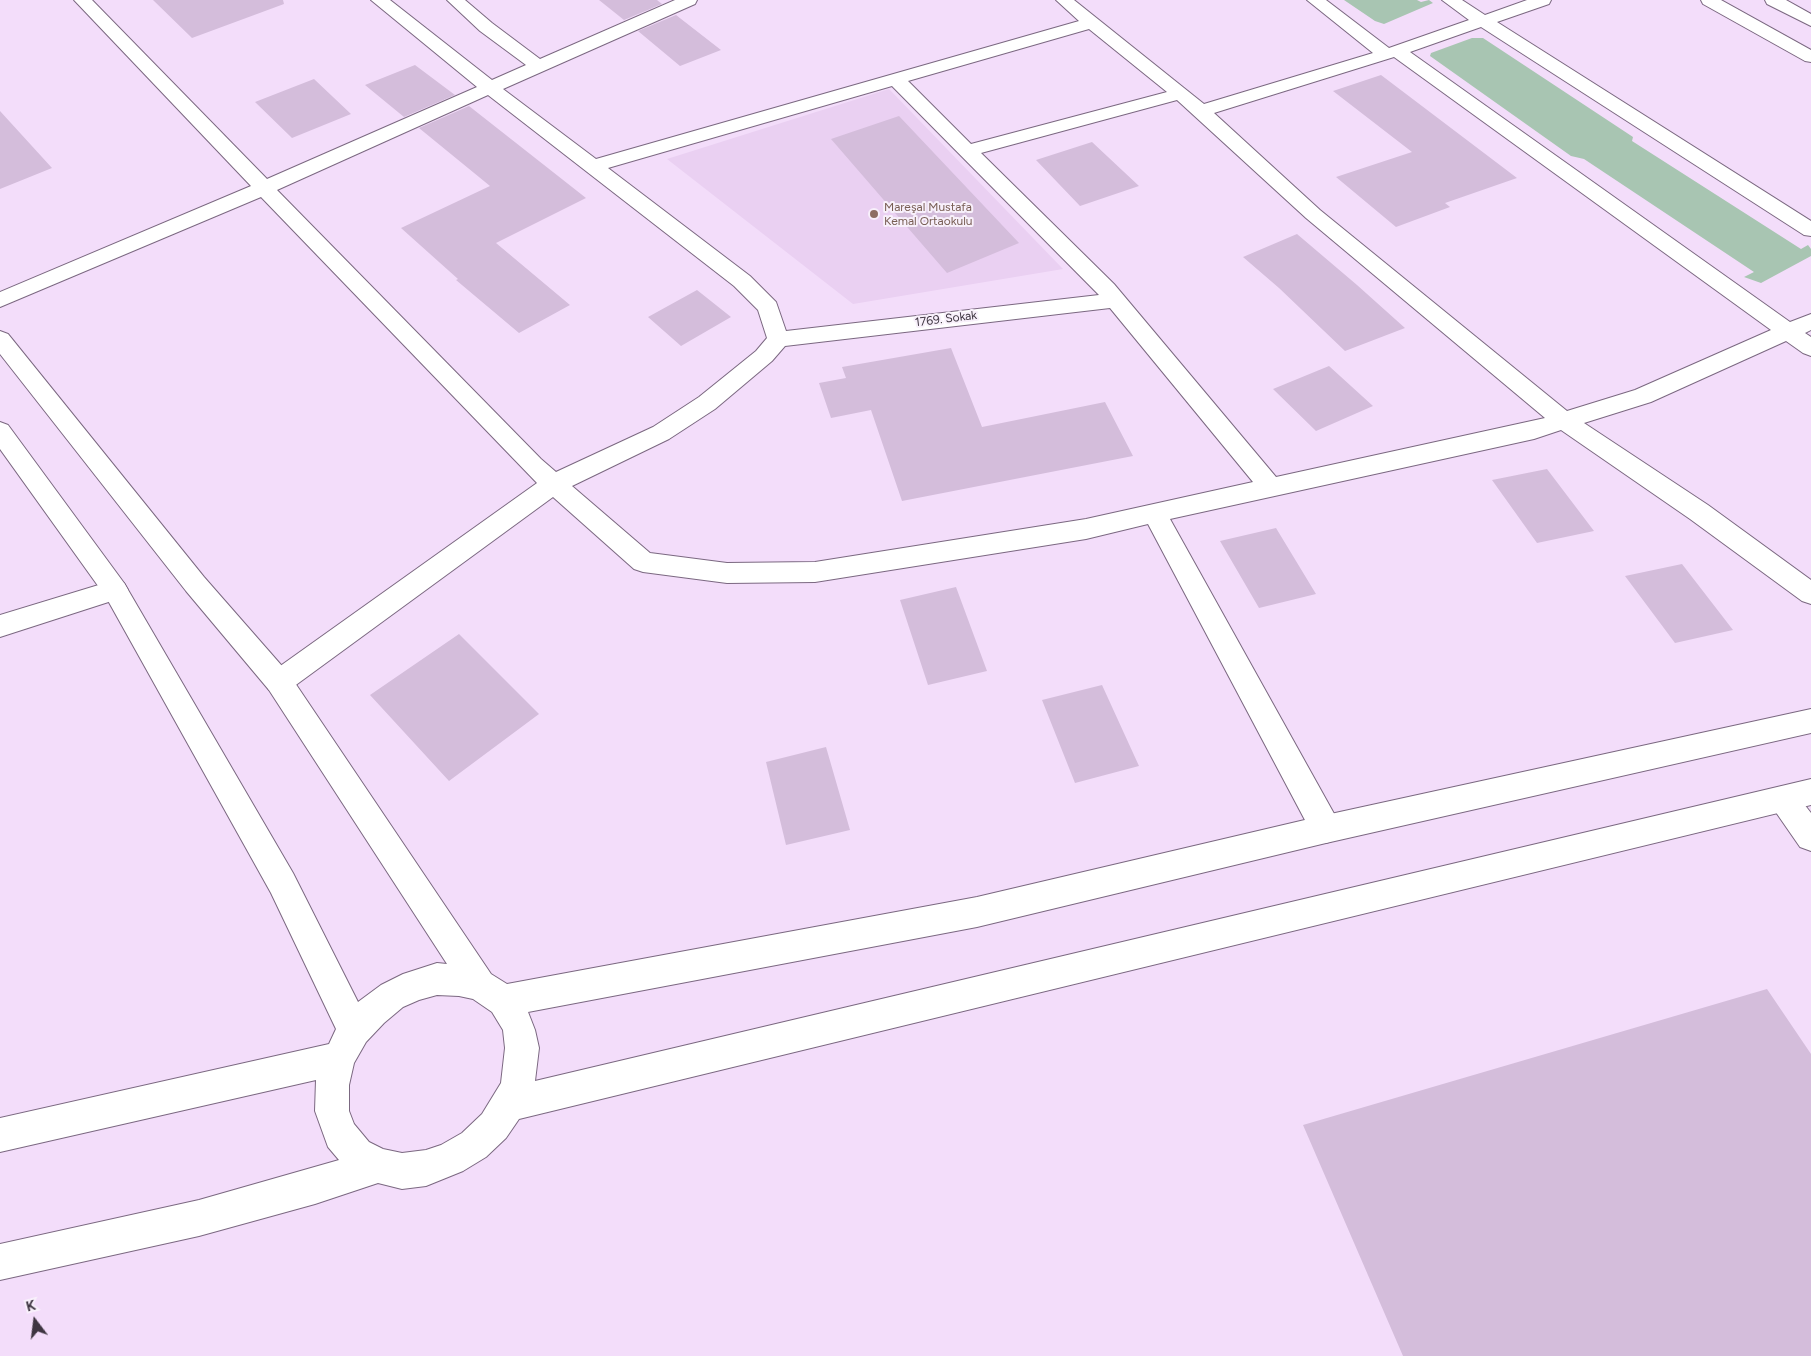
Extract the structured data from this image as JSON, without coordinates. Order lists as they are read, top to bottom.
{
  "streets": {
    "street": ["1769. Sokak"]
  },
  "places": ["Mareşal Mustafa Kemal Ortaokulu"],
  "north": "top"
}
